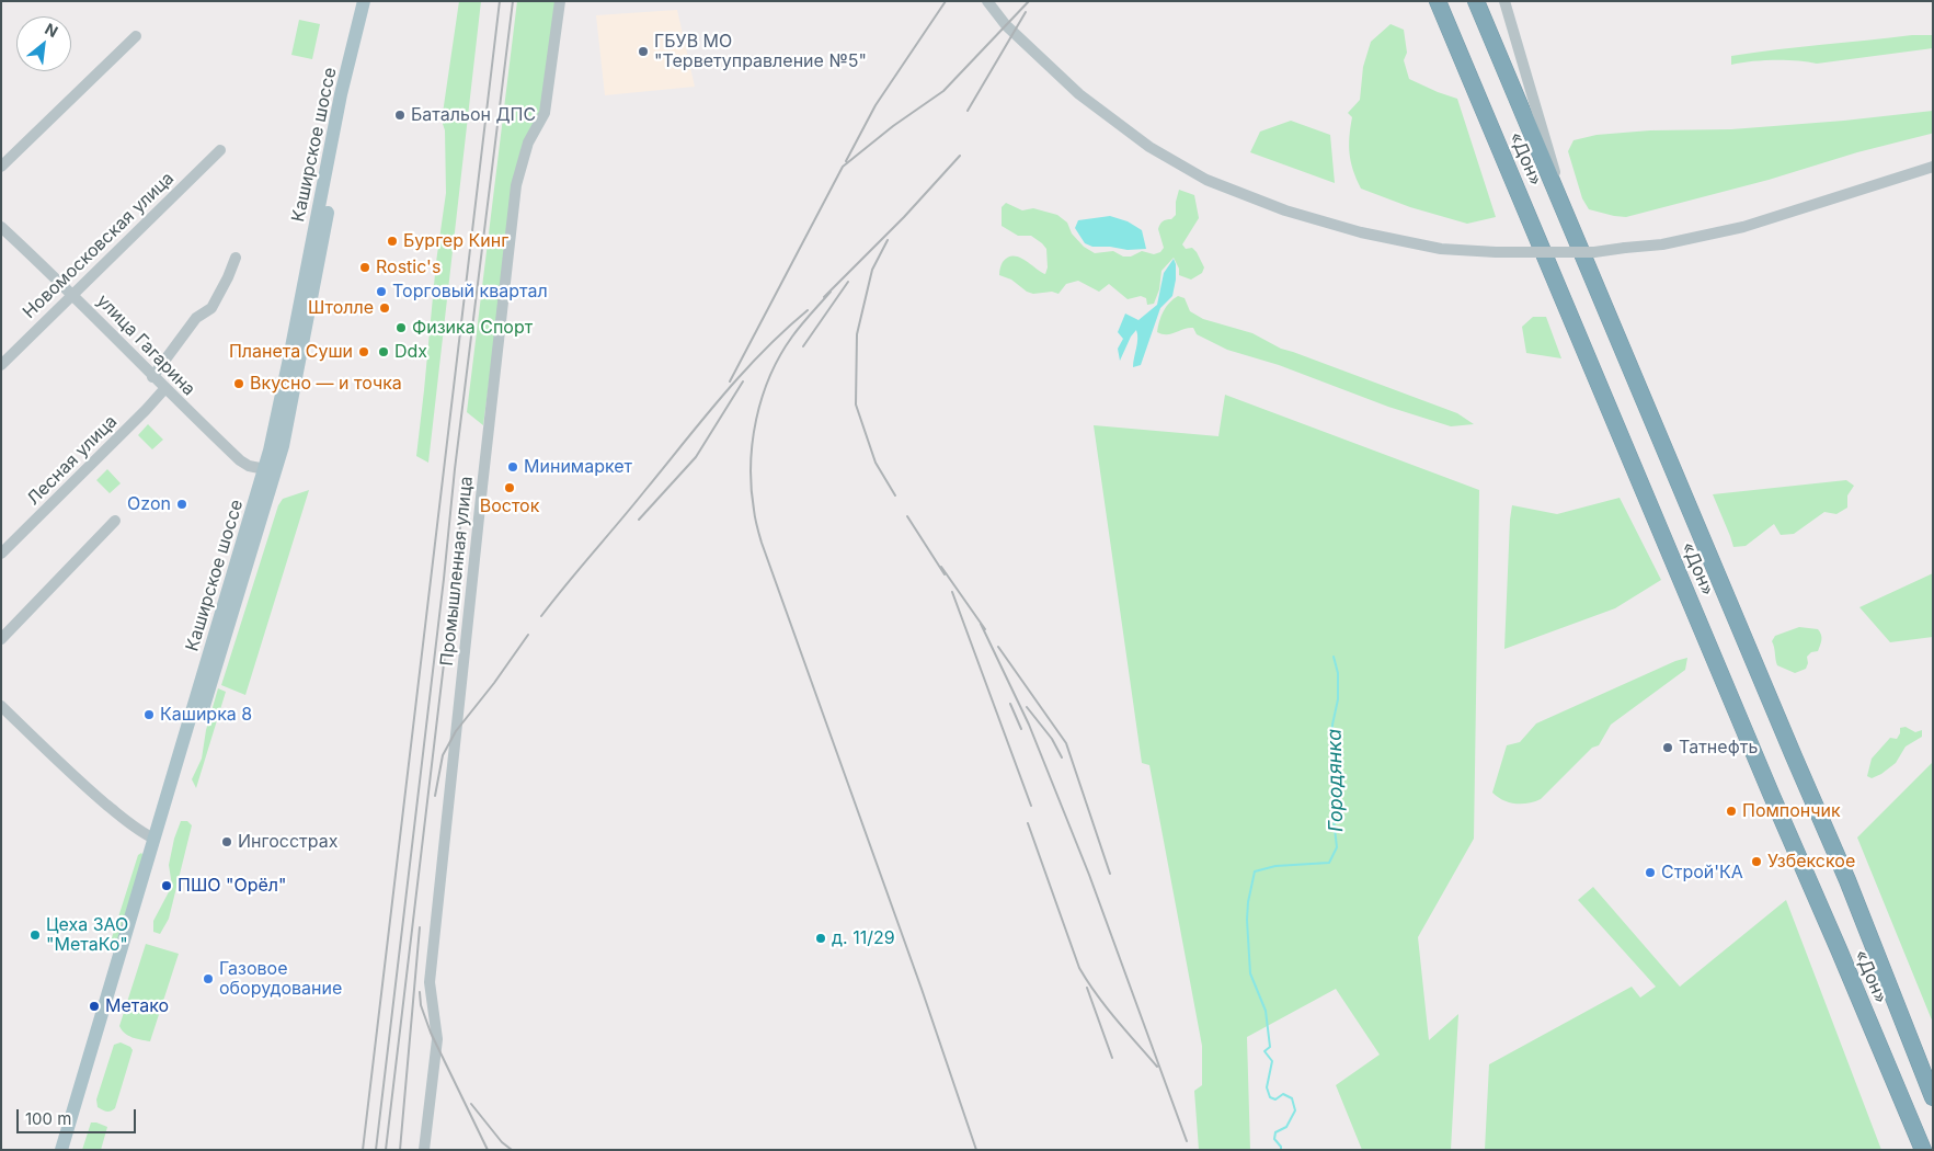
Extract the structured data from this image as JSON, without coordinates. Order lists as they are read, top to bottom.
{
  "streets": {
    "highway": ["«Дон»"],
    "main road": ["Каширское шоссе"],
    "street": [
      "Новомосковская улица",
      "улица Гагарина",
      "Лесная улица",
      "Промышленная улица"
    ]
  },
  "crossings": [
    ["Каширское шоссе", "улица Гагарина"],
    ["Новомосковская улица", "улица Гагарина"],
    ["улица Гагарина", "Лесная улица"]
  ],
  "water": ["Городянка"],
  "places": [
    "ГБУВ МО \"Терветуправление №5\"",
    "Батальон ДПС",
    "Бургер Кинг",
    "Rostic's",
    "Торговый квартал",
    "Штолле",
    "Физика Спорт",
    "Планета Суши",
    "Ddx",
    "Вкусно — и точка",
    "Минимаркет",
    "Восток",
    "Ozon",
    "Каширка 8",
    "Татнефть",
    "Помпончик",
    "Ингосстрах",
    "Узбекское",
    "Строй'КА",
    "ПШО \"Орёл\"",
    "Цеха ЗАО \"МетаКо\"",
    "д. 11/29",
    "Газовое оборудование",
    "Метако"
  ],
  "scale_bar": "100 m",
  "north": "top right"
}
